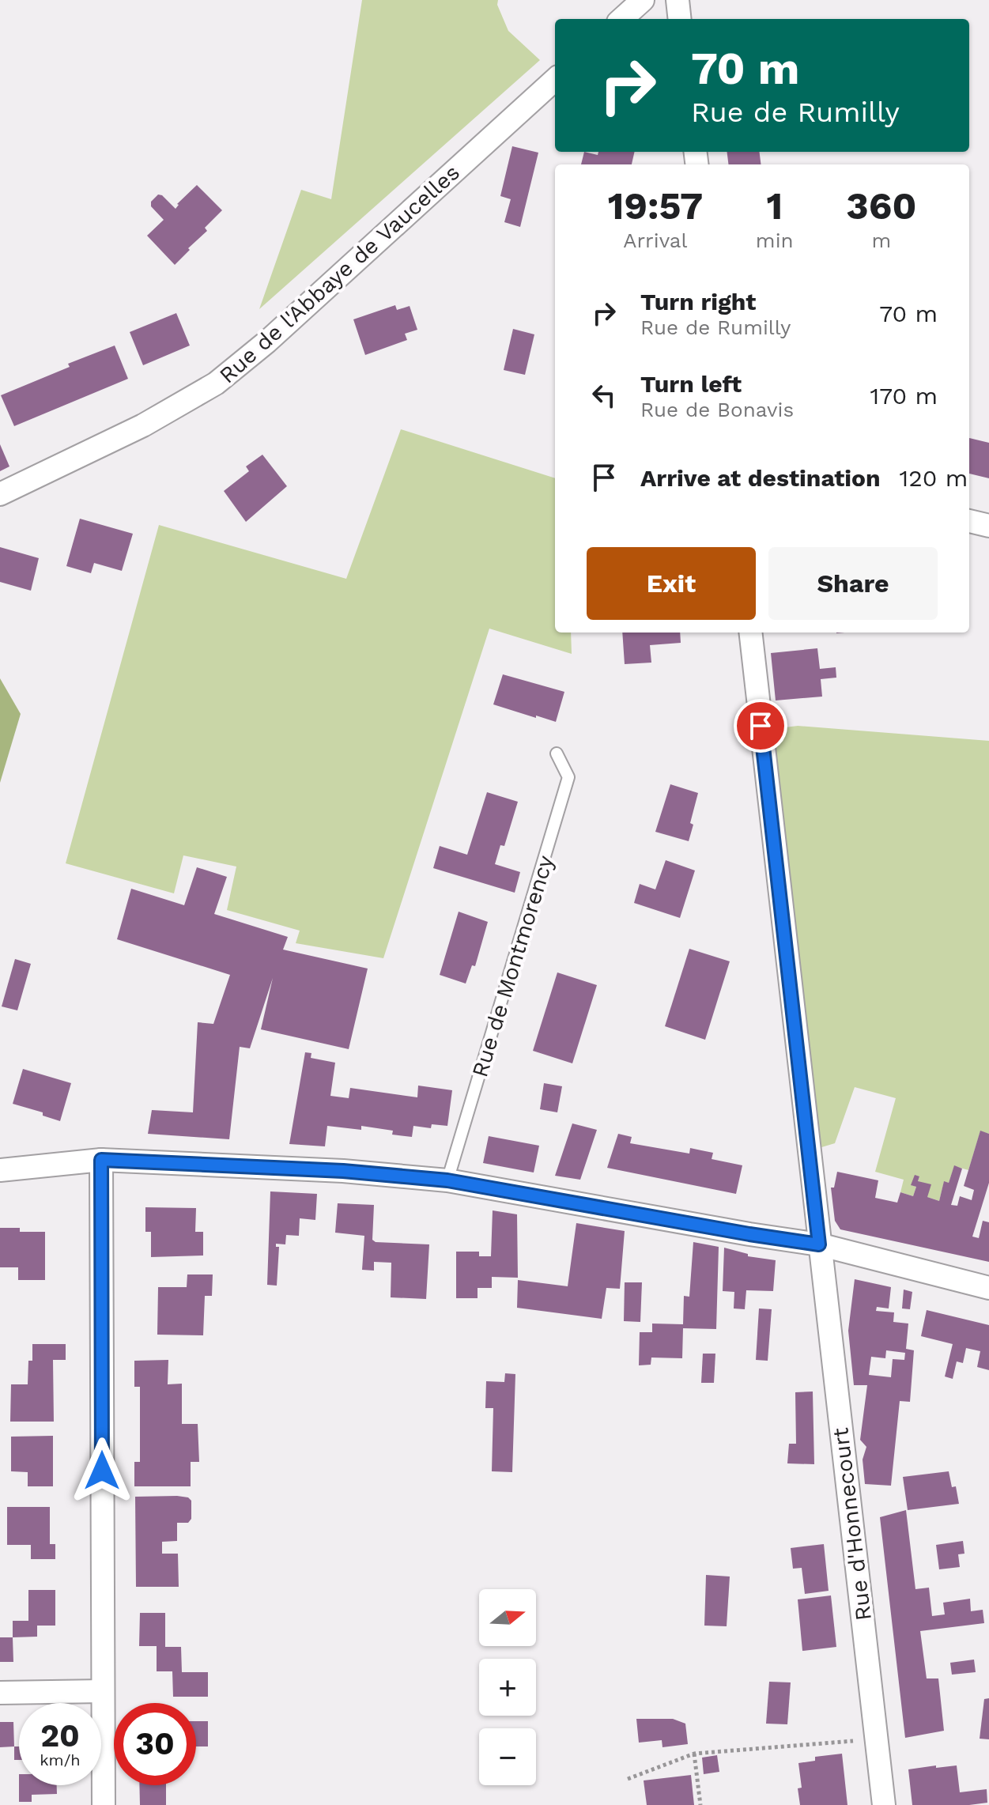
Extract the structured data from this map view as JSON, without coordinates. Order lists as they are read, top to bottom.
{
  "streets": {
    "street": ["Rue de l'Abbaye de Vaucelles", "Rue d'Honnecourt"],
    "lane": ["Rue de Montmorency"]
  },
  "north": "right",
  "page": {
    "turn": ["70 m", "Rue de Rumilly"],
    "eta": [
      "19:57",
      "Arrival",
      "1",
      "min",
      "360",
      "m"
    ],
    "list": [
      {
        "name": "Turn right",
        "note": "Rue de Rumilly",
        "value": "70 m"
      },
      {
        "name": "Turn left",
        "note": "Rue de Bonavis",
        "value": "170 m"
      },
      {
        "name": "Arrive at destination",
        "value": "120 m"
      }
    ],
    "buttons": ["Exit", "Share"],
    "map_buttons": ["+", "−"],
    "speed": "20 km/h",
    "limit": "30"
  }
}
